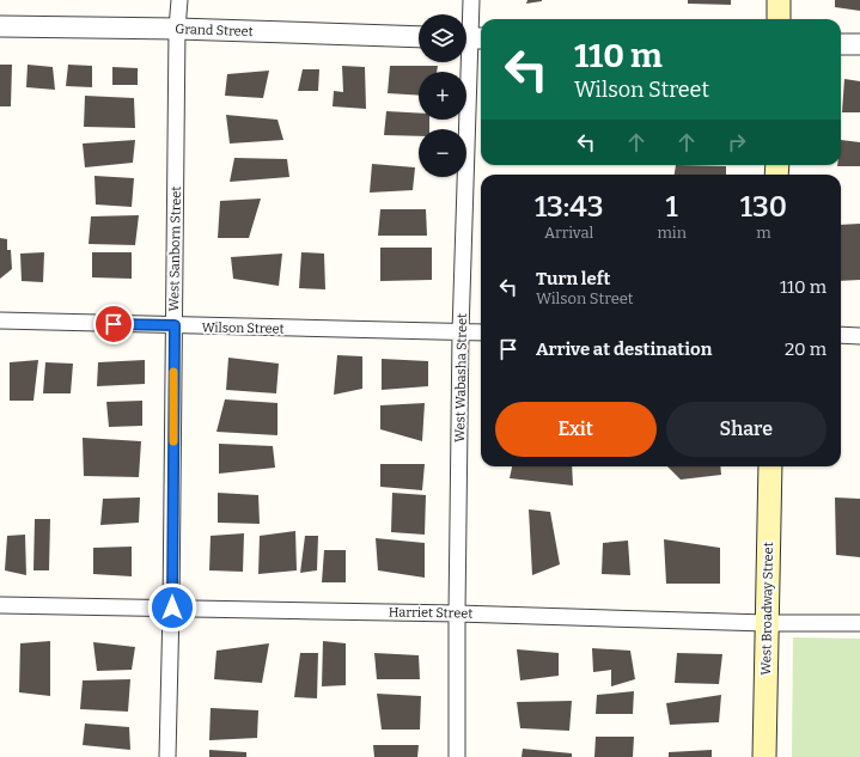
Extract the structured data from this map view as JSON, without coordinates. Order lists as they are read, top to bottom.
{
  "streets": {
    "main road": ["West Broadway Street"],
    "street": [
      "Grand Street",
      "West Sanborn Street",
      "Wilson Street",
      "West Wabasha Street",
      "Harriet Street"
    ]
  },
  "crossings": [
    ["Grand Street", "West Sanborn Street"],
    ["West Sanborn Street", "Wilson Street"],
    ["West Sanborn Street", "Harriet Street"],
    ["Wilson Street", "West Wabasha Street"],
    ["West Wabasha Street", "Harriet Street"],
    ["West Broadway Street", "Harriet Street"]
  ],
  "page": {
    "map_buttons": ["+", "−"],
    "turn": ["110 m", "Wilson Street"],
    "eta": [
      "13:43",
      "Arrival",
      "1",
      "min",
      "130",
      "m"
    ],
    "list": [
      {
        "name": "Turn left",
        "note": "Wilson Street",
        "value": "110 m"
      },
      {
        "name": "Arrive at destination",
        "value": "20 m"
      }
    ],
    "buttons": ["Exit", "Share"]
  }
}
